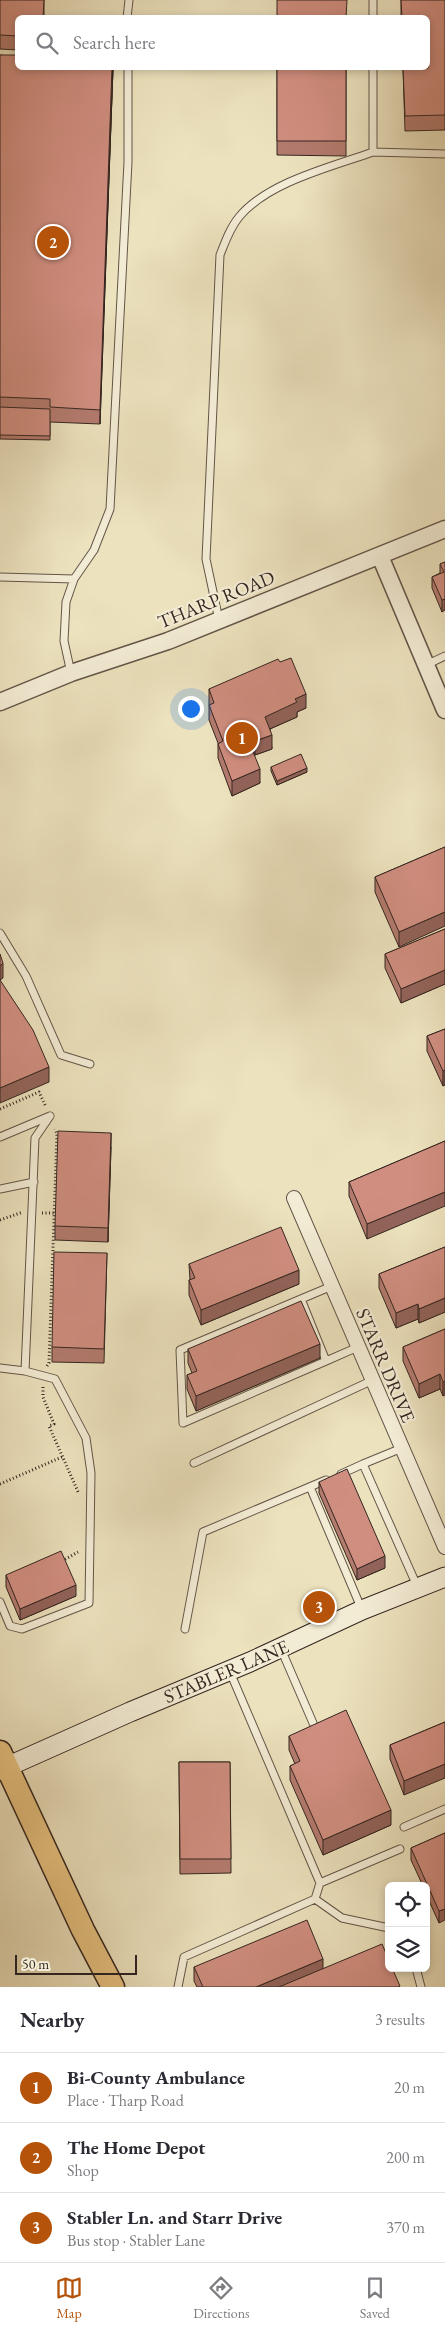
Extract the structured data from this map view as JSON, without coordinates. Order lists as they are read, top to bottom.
{
  "streets": {
    "main road": ["STABLER LANE"],
    "street": ["THARP ROAD", "STARR DRIVE"]
  },
  "scale_bar": "50 m",
  "page": {
    "search": "Search here",
    "pins": ["2", "1", "3"],
    "scale": "50 m",
    "heading": ["Nearby", "3 results"],
    "list": [
      {
        "mark": "1",
        "name": "Bi-County Ambulance",
        "note": "Place · Tharp Road",
        "value": "20 m"
      },
      {
        "mark": "2",
        "name": "The Home Depot",
        "note": "Shop",
        "value": "200 m"
      },
      {
        "mark": "3",
        "name": "Stabler Ln. and Starr Drive",
        "note": "Bus stop · Stabler Lane",
        "value": "370 m"
      }
    ],
    "nav": ["Map", "Directions", "Saved"]
  }
}
